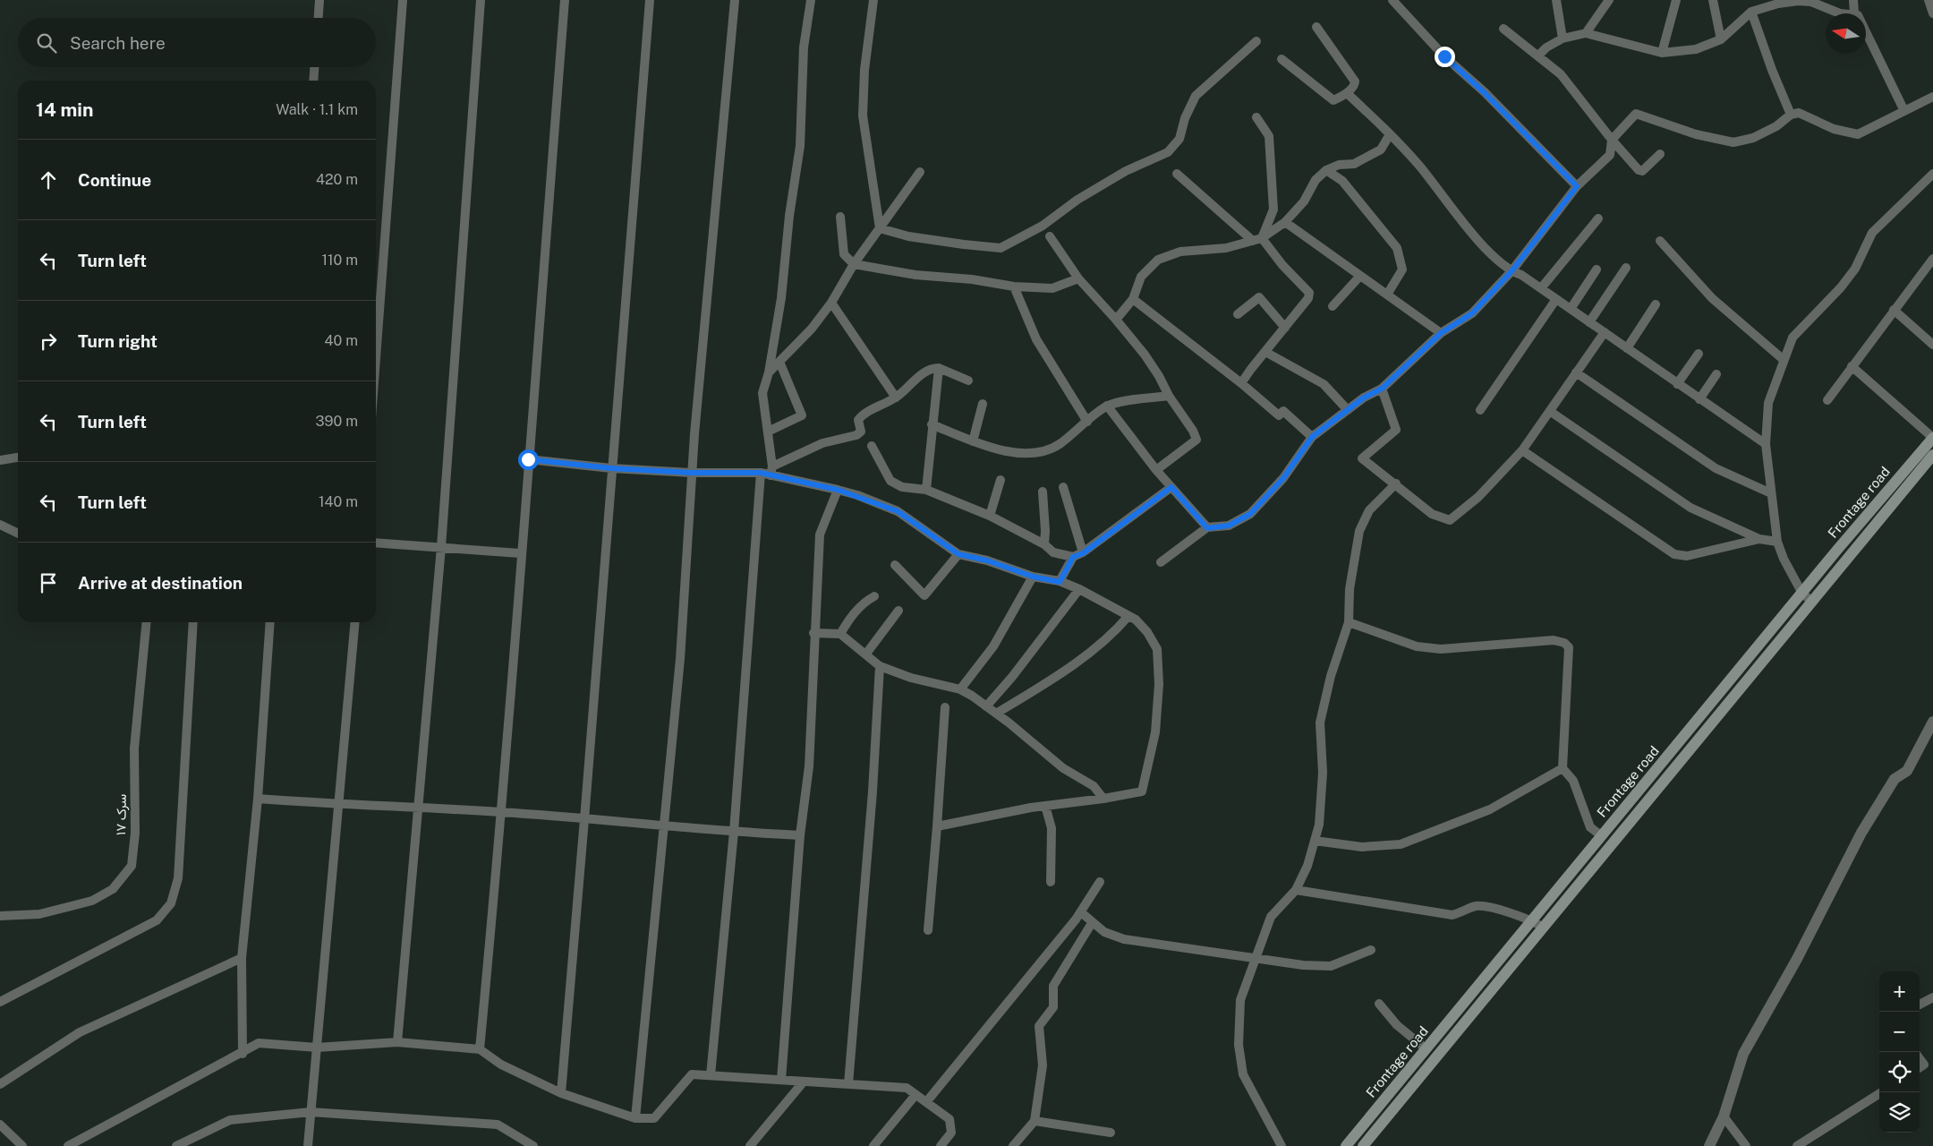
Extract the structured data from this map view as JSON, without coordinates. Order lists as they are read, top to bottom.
{
  "streets": {
    "main road": ["Frontage road"],
    "street": ["سرک ۱۷"]
  },
  "north": "left",
  "page": {
    "search": "Search here",
    "heading": ["14 min", "Walk · 1.1 km"],
    "list": [
      ["Continue", "420 m"],
      ["Turn left", "110 m"],
      ["Turn right", "40 m"],
      ["Turn left", "390 m"],
      ["Turn left", "140 m"],
      "Arrive at destination"
    ],
    "map_buttons": ["+", "−"]
  }
}
